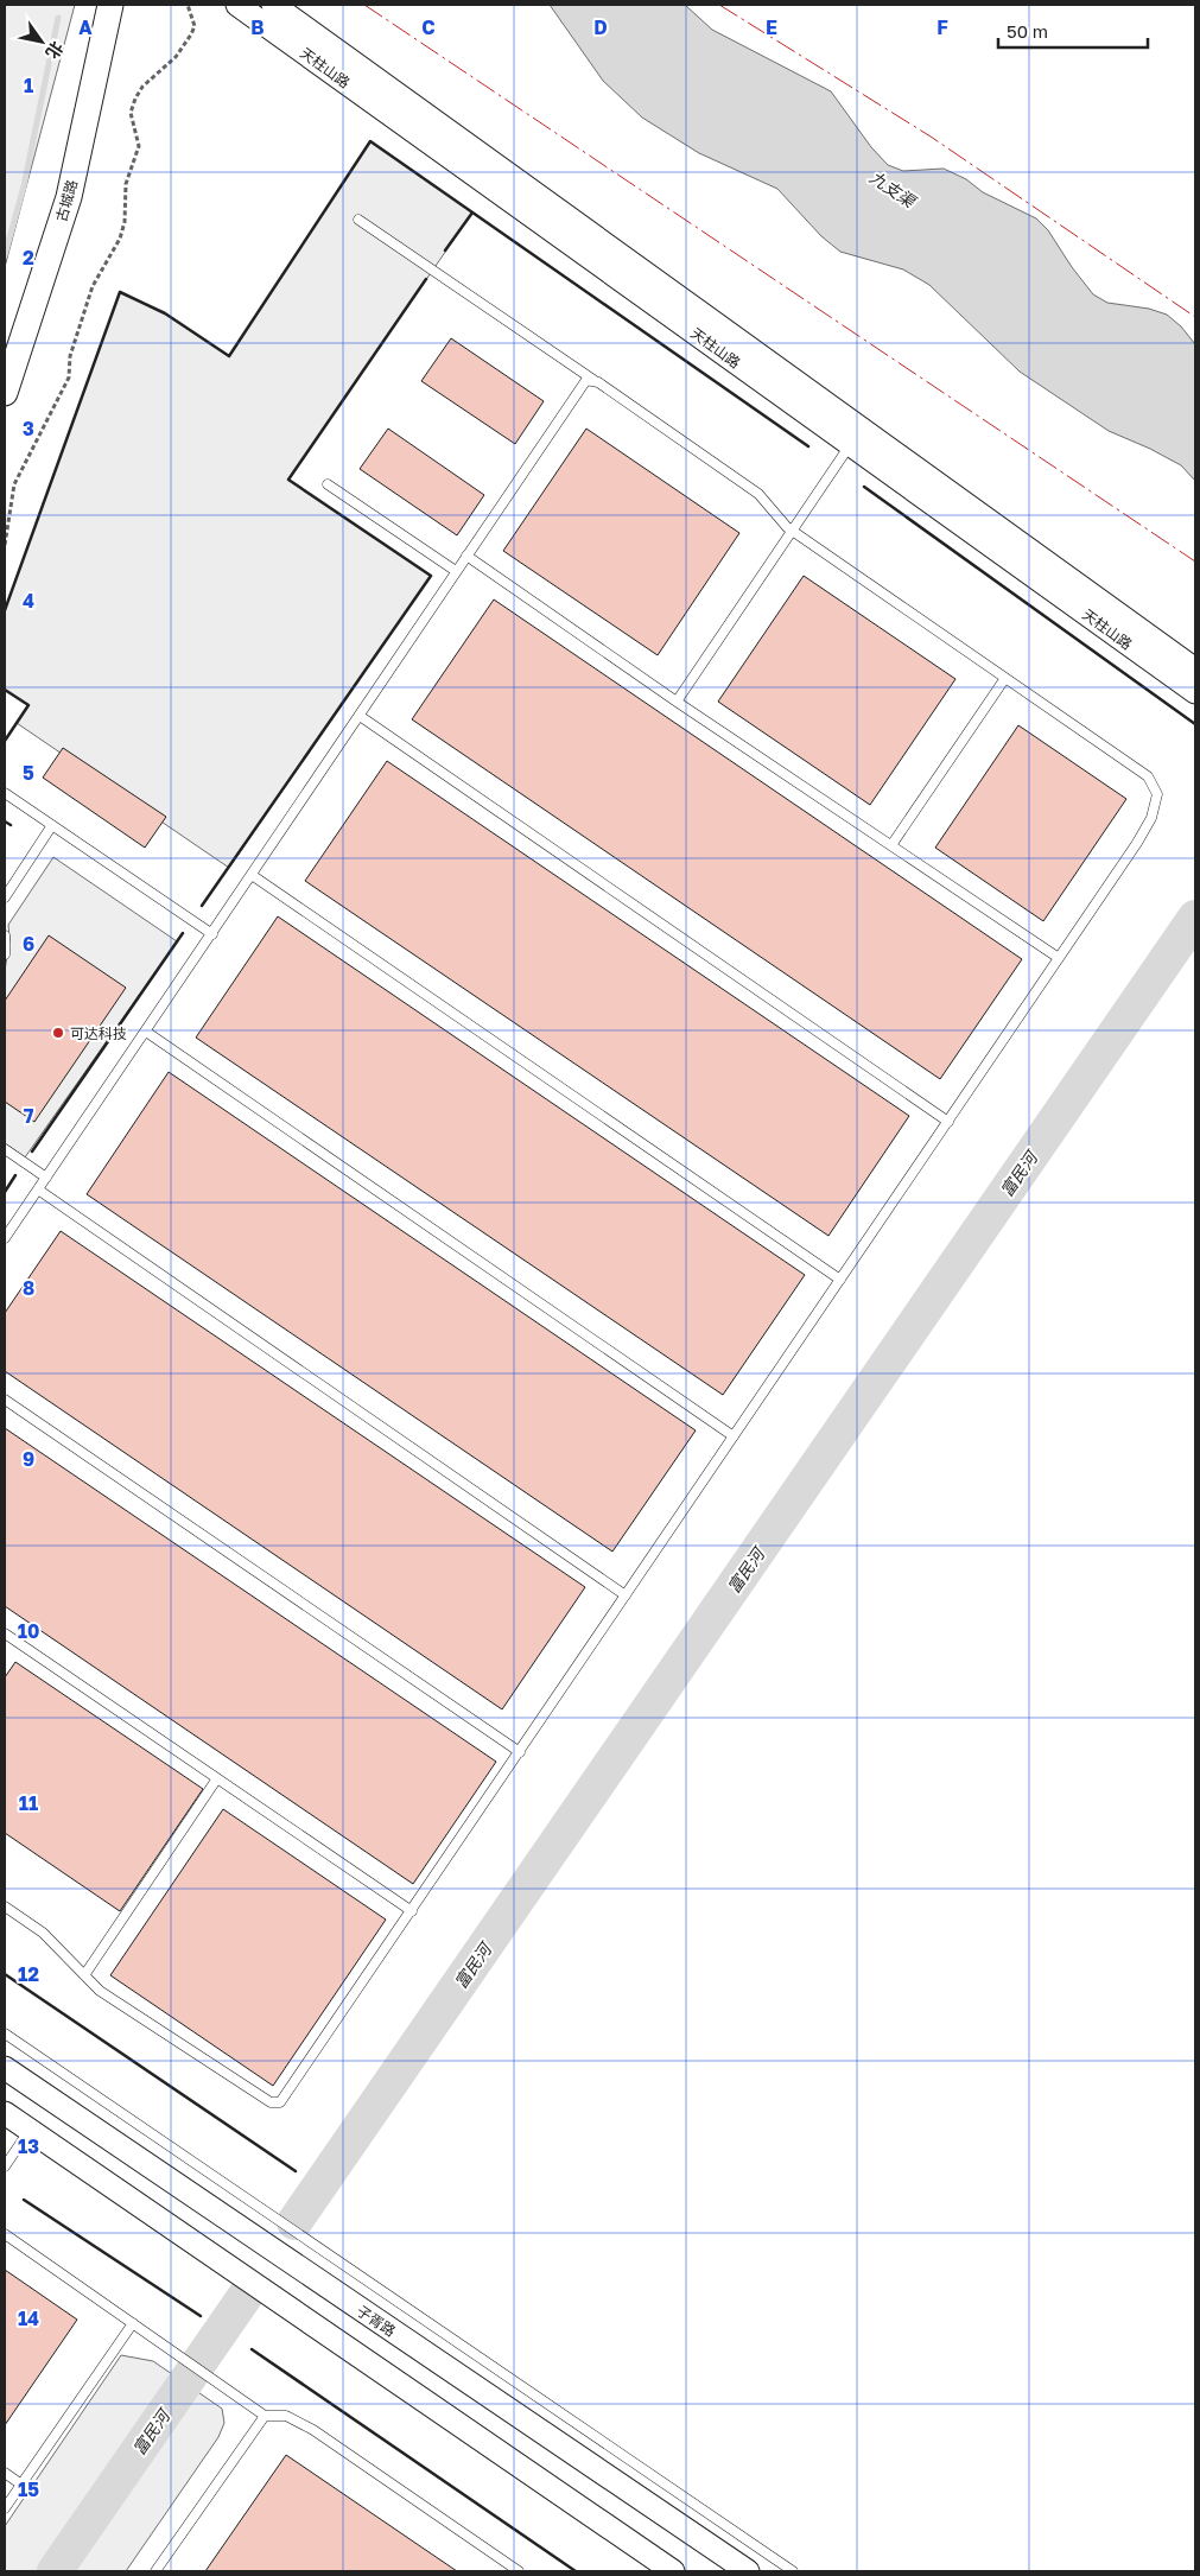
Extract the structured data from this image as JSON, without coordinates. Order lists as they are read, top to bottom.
{
  "streets": {
    "main road": ["古城路"],
    "street": ["天柱山路", "子胥路"]
  },
  "water": ["九支渠", "富民河"],
  "places": ["可达科技"],
  "scale_bar": "50 m",
  "north": "bottom right",
  "grid": {
    "columns": [
      "A",
      "B",
      "C",
      "D",
      "E",
      "F"
    ],
    "rows": [
      "1",
      "2",
      "3",
      "4",
      "5",
      "6",
      "7",
      "8",
      "9",
      "10",
      "11",
      "12",
      "13",
      "14",
      "15"
    ]
  }
}
